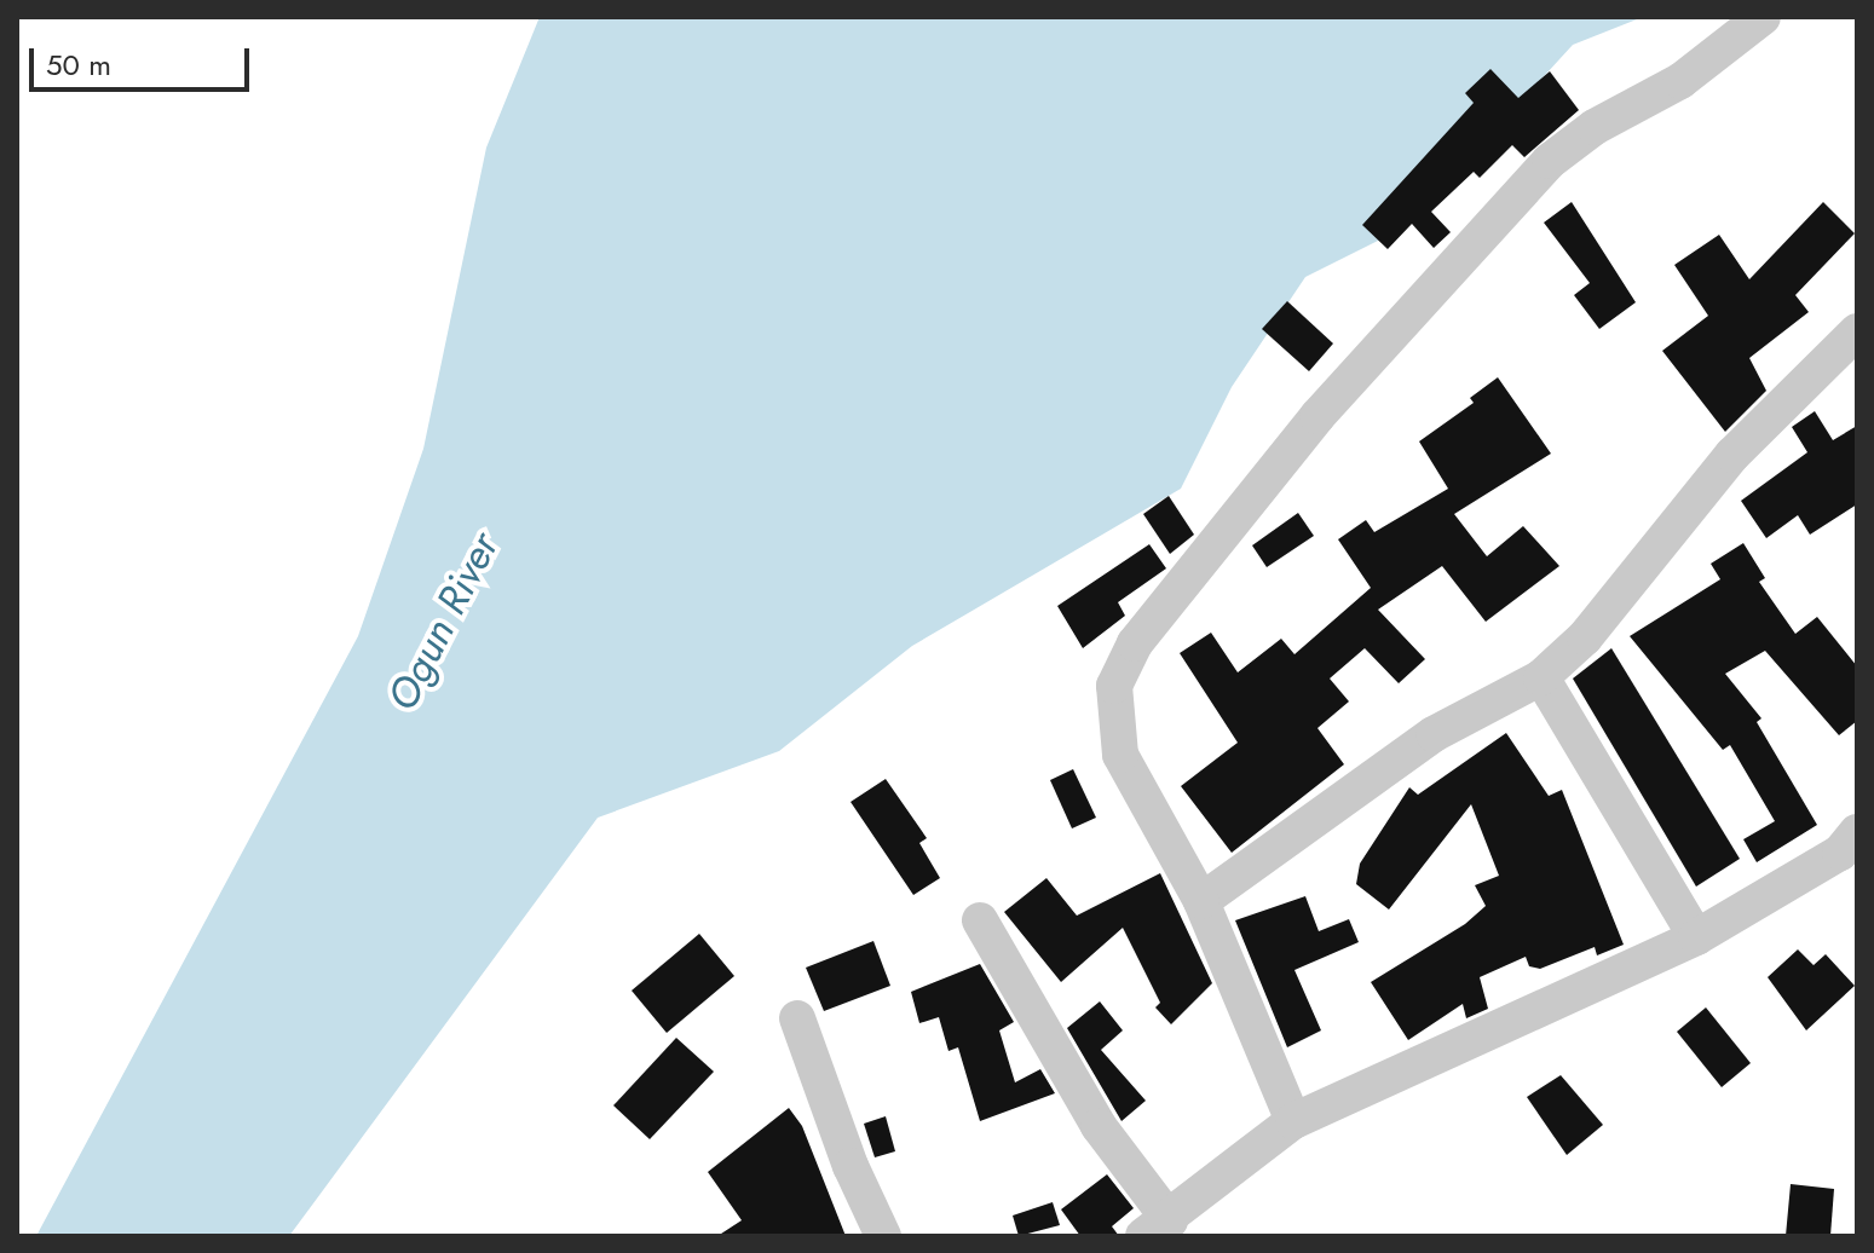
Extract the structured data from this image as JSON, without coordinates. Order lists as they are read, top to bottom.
{
  "water": ["Ogun River"],
  "scale_bar": "50 m"
}
